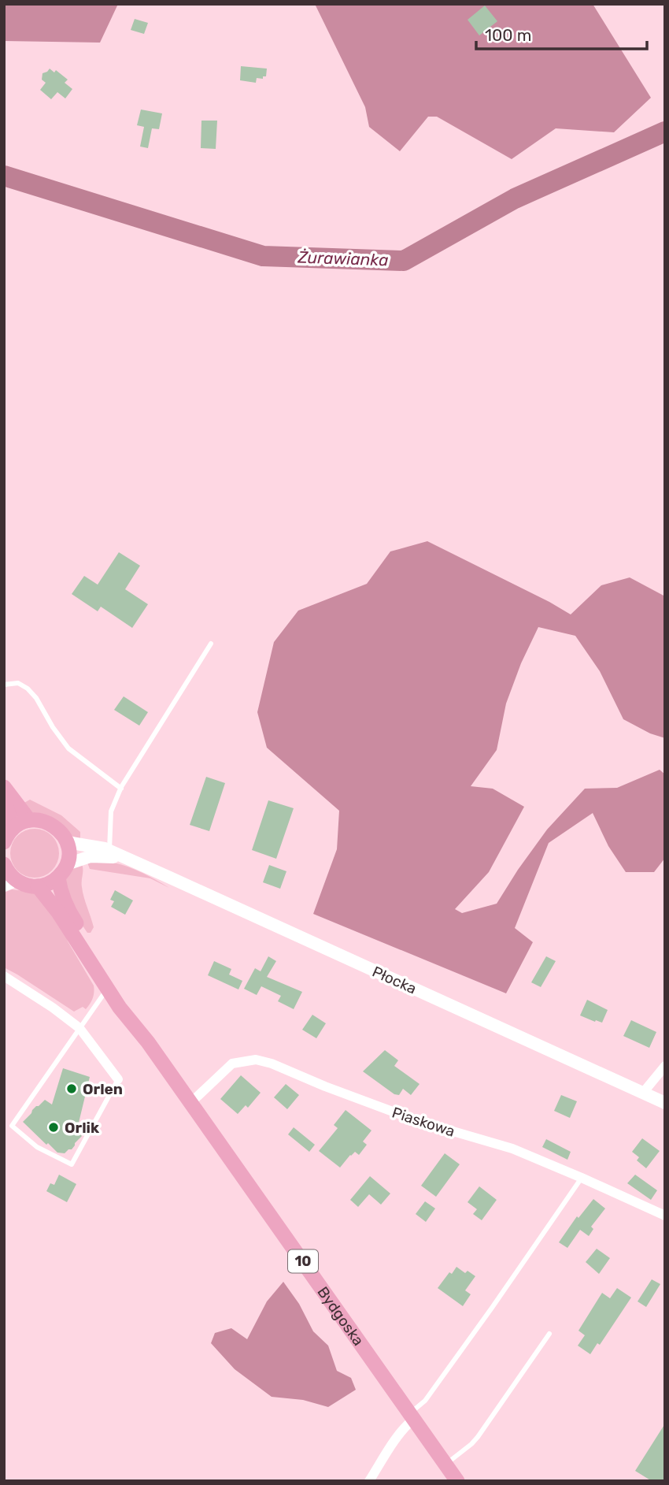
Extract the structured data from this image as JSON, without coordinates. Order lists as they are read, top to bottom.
{
  "streets": {
    "main road": ["10", "Bydgoska"],
    "street": ["Płocka", "Piaskowa"]
  },
  "crossings": [
    ["Piaskowa", "Bydgoska"],
    ["10", "Bydgoska"]
  ],
  "water": ["Żurawianka"],
  "places": ["Orlen", "Orlik"],
  "scale_bar": "100 m"
}
